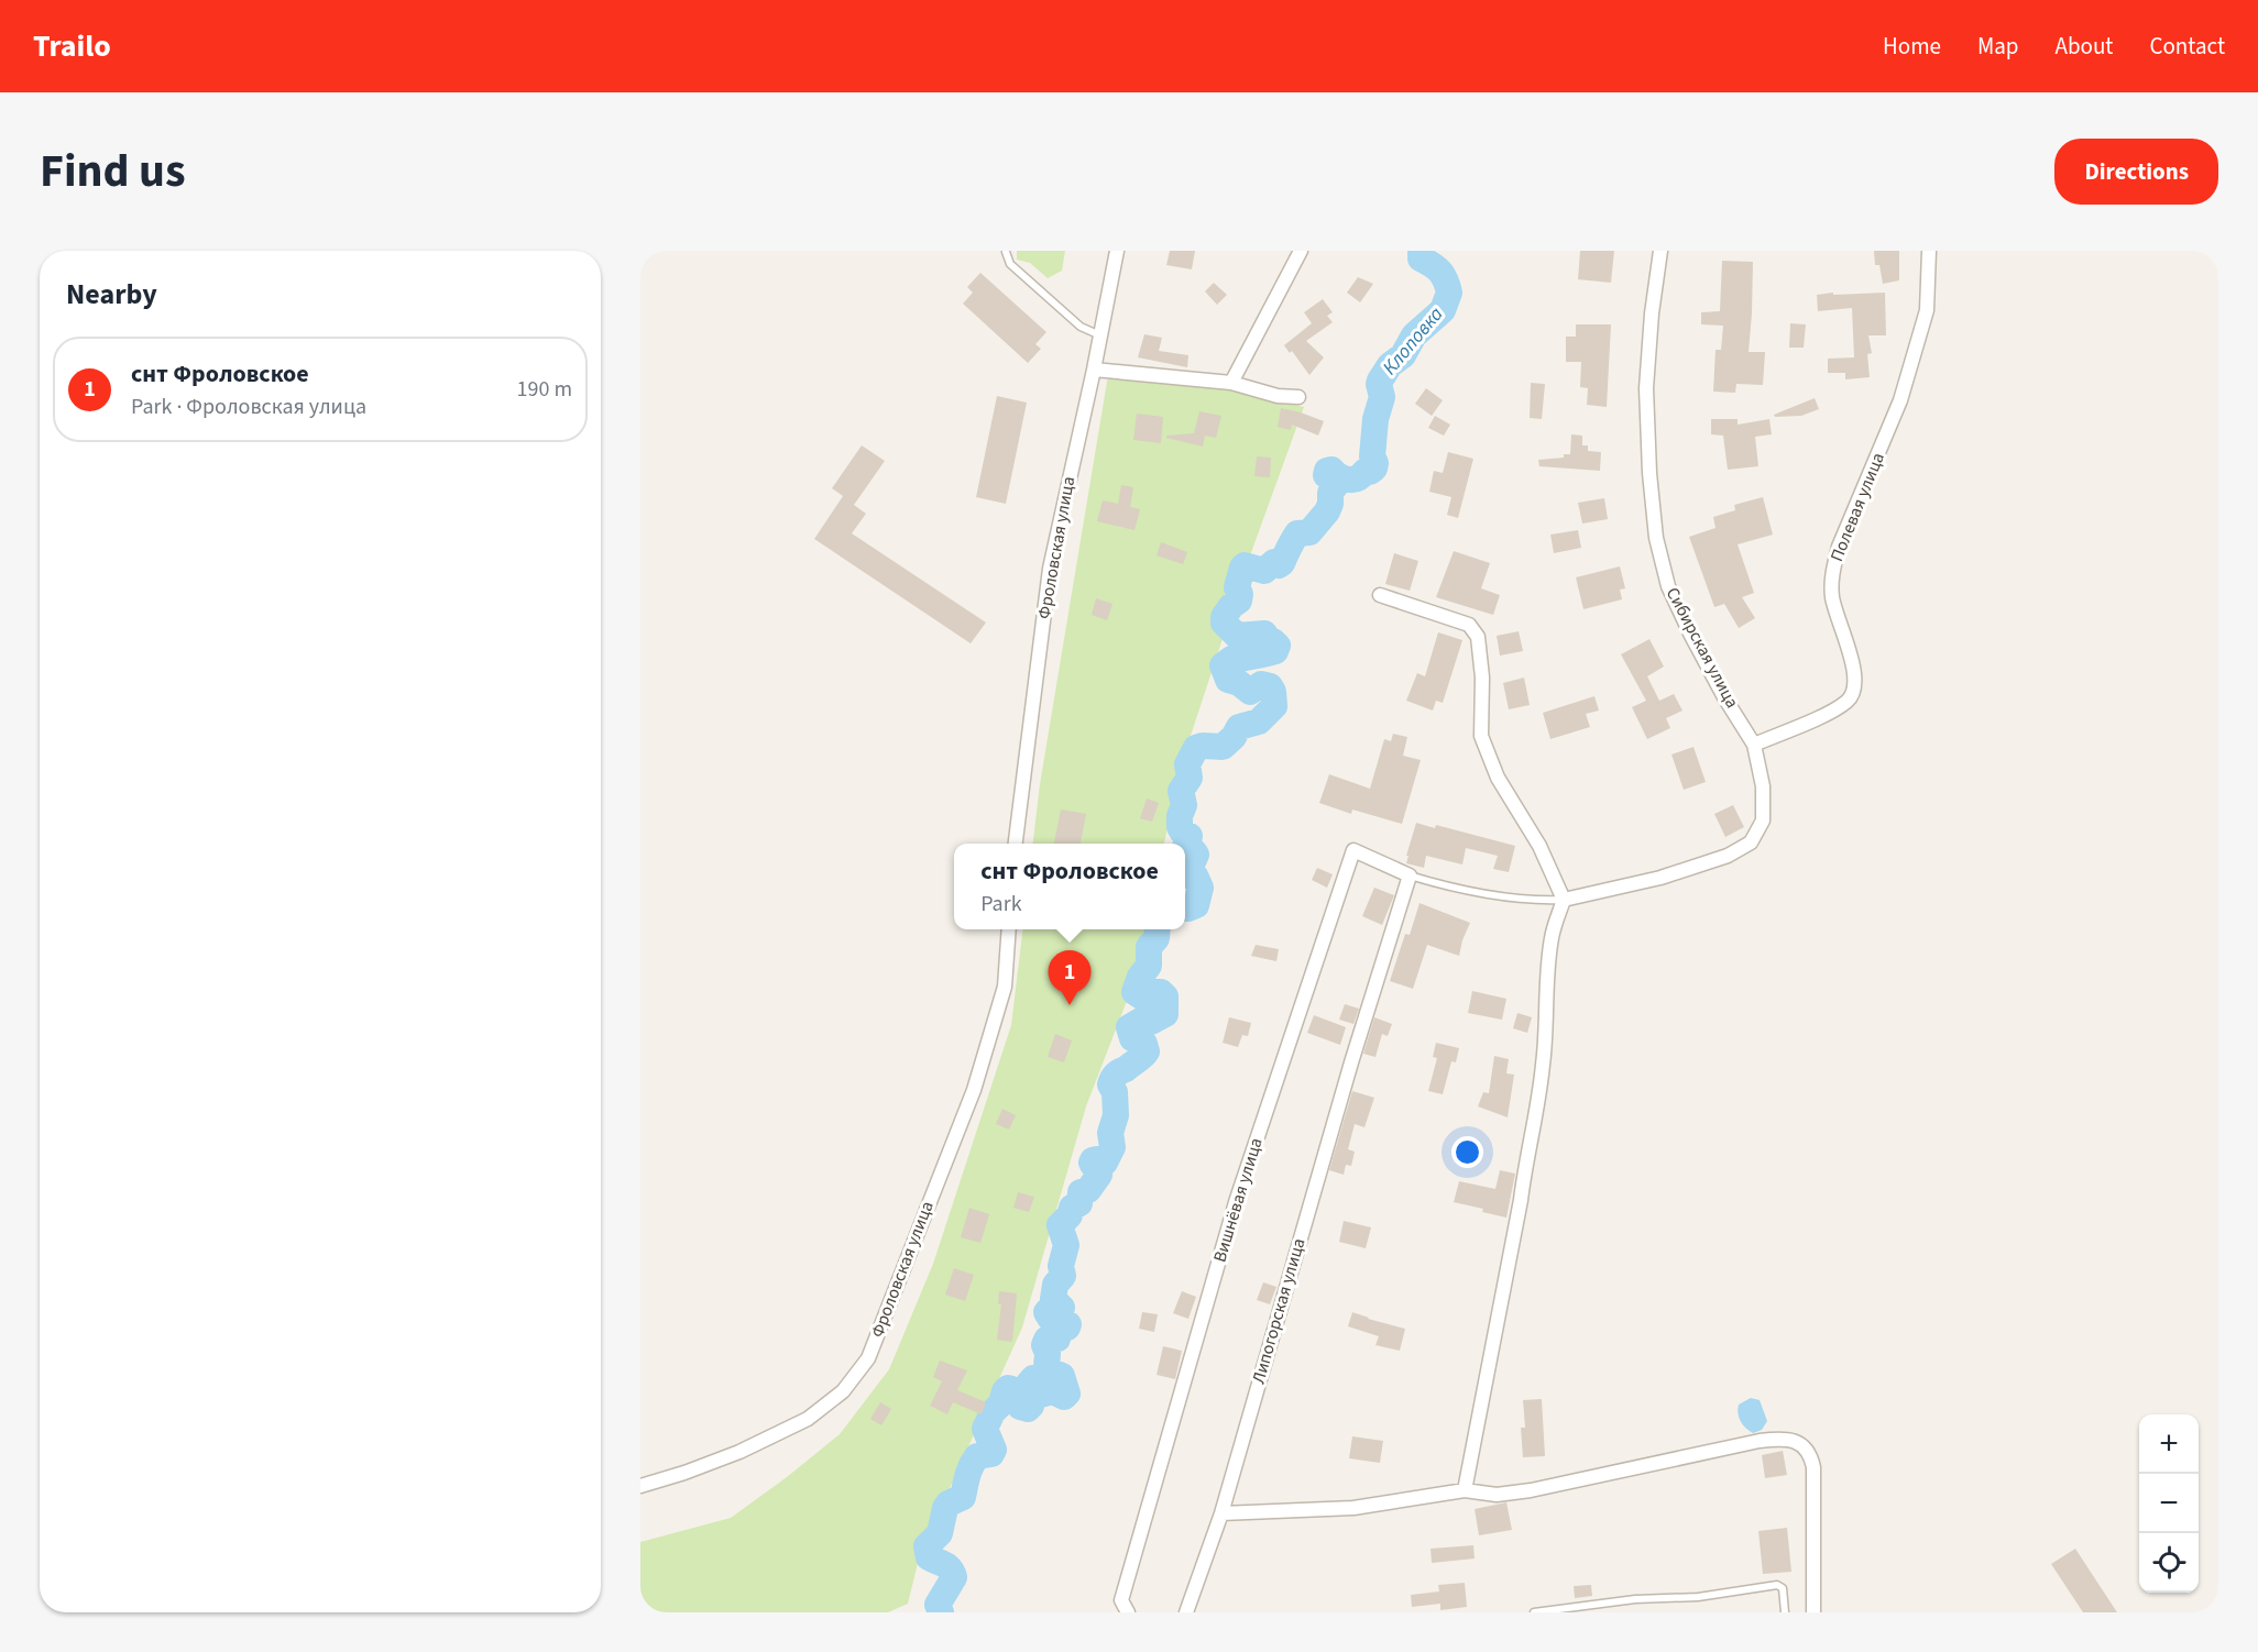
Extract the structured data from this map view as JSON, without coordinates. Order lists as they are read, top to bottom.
{
  "streets": {
    "street": [
      "Полевая улица",
      "Фроловская улица",
      "Сибирская улица",
      "Вишнёвая улица",
      "Липогорская улица"
    ]
  },
  "crossings": [
    ["Полевая улица", "Сибирская улица"],
    ["Вишнёвая улица", "Липогорская улица"]
  ],
  "water": ["Клоповка"],
  "page": {
    "header": "Trailo",
    "nav": [
      "Home",
      "Map",
      "About",
      "Contact"
    ],
    "title": "Find us",
    "buttons": "Directions",
    "heading": "Nearby",
    "list": [
      {
        "mark": "1",
        "name": "снт Фроловское",
        "note": "Park · Фроловская улица",
        "value": "190 m"
      }
    ],
    "popup": ["снт Фроловское", "Park"],
    "pins": "1",
    "map_buttons": ["+", "−"]
  }
}
